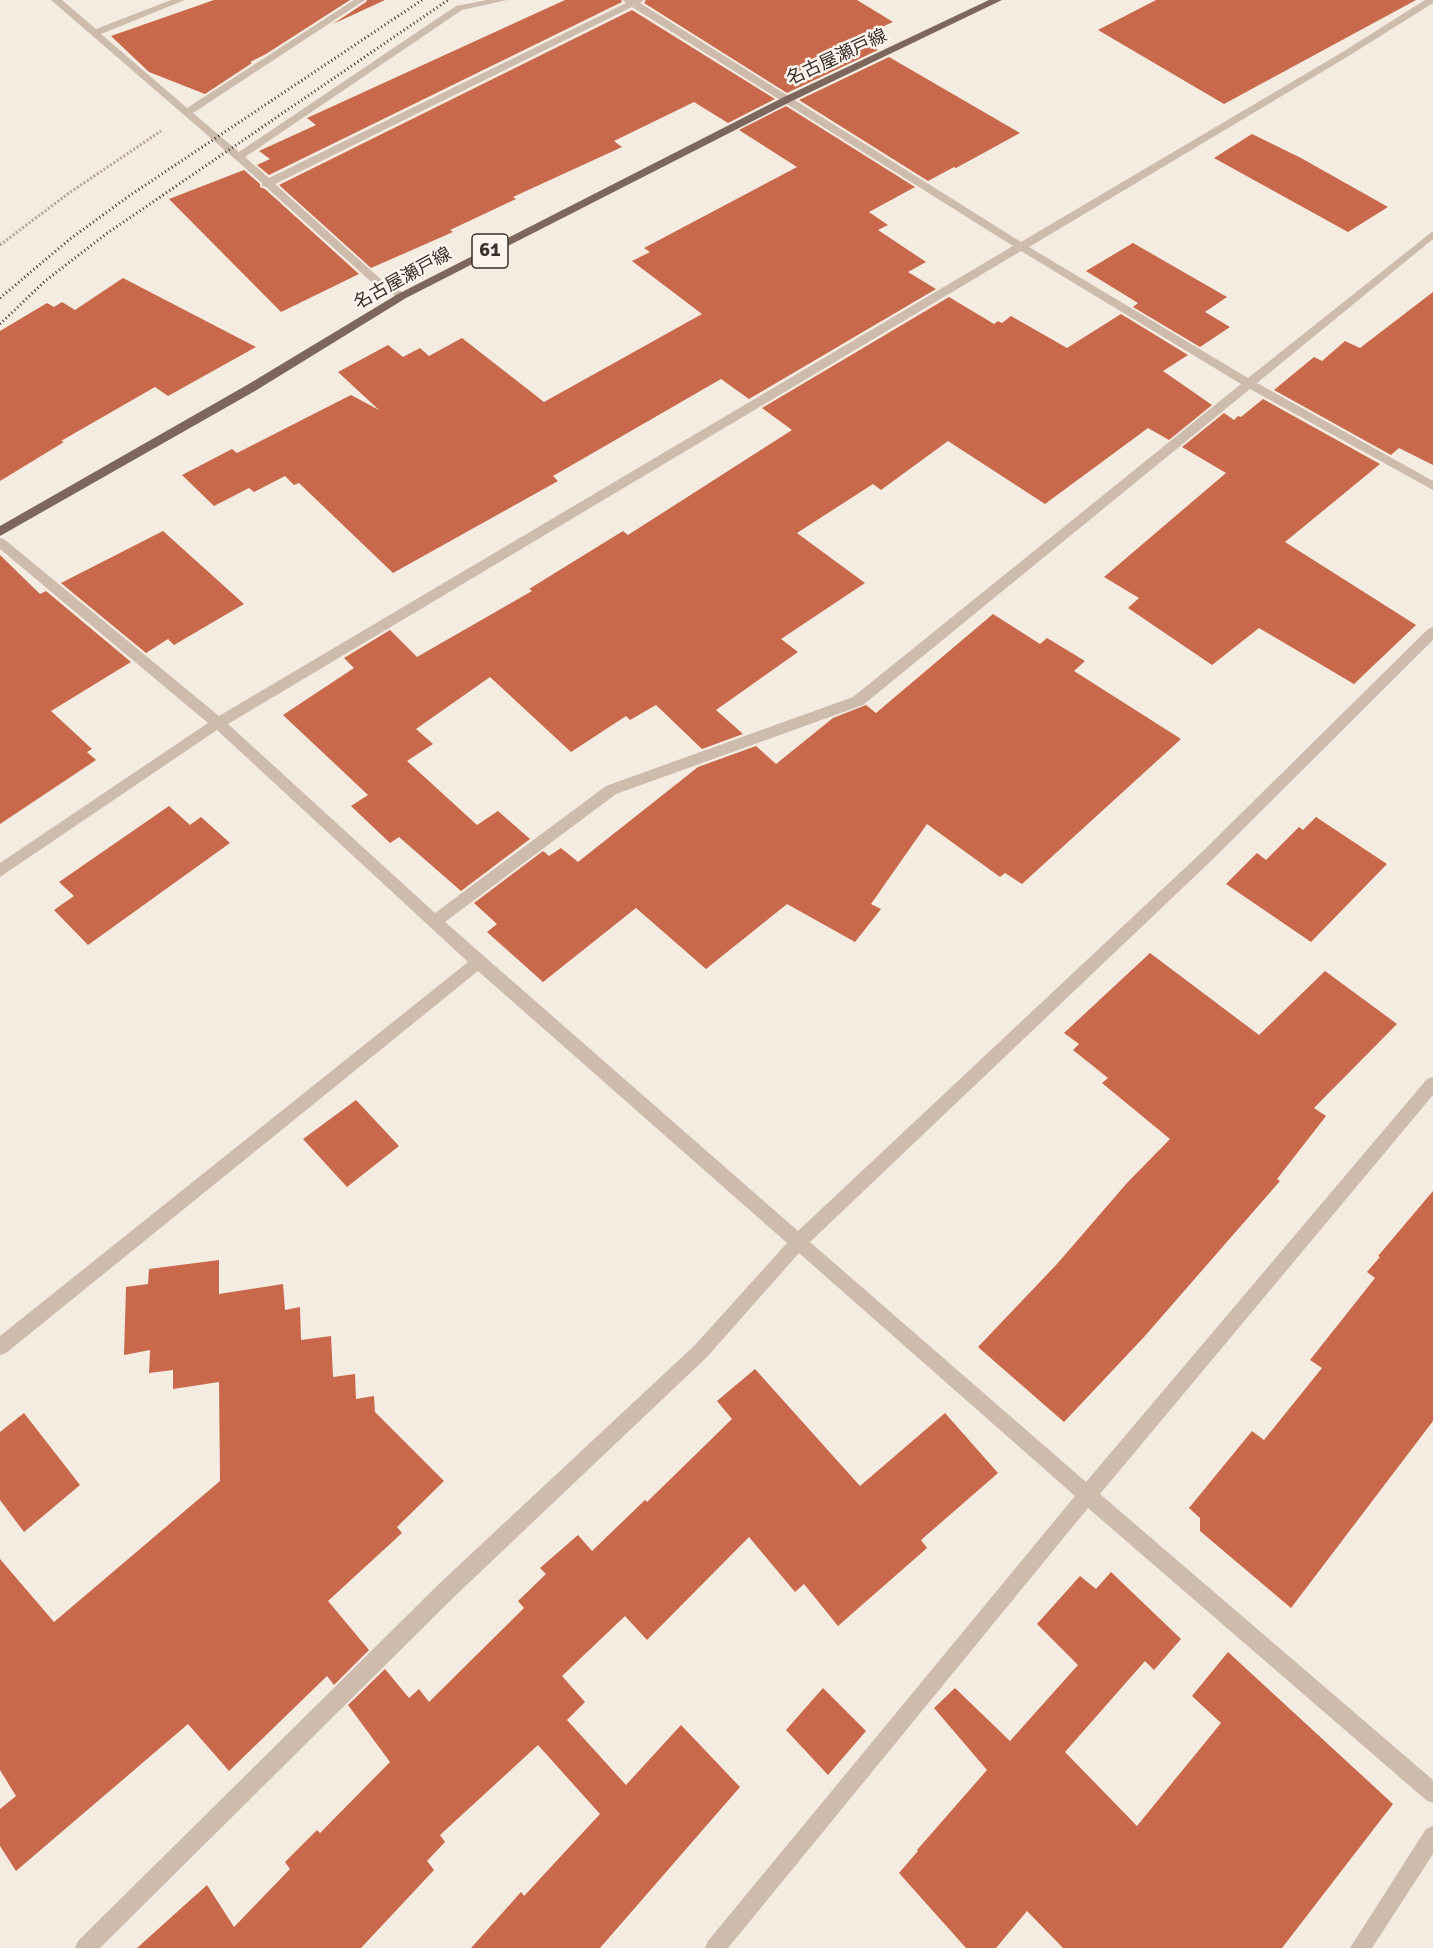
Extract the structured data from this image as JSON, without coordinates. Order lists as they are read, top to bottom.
{
  "streets": {
    "main road": ["名古屋瀬戸線", "61"]
  }
}
